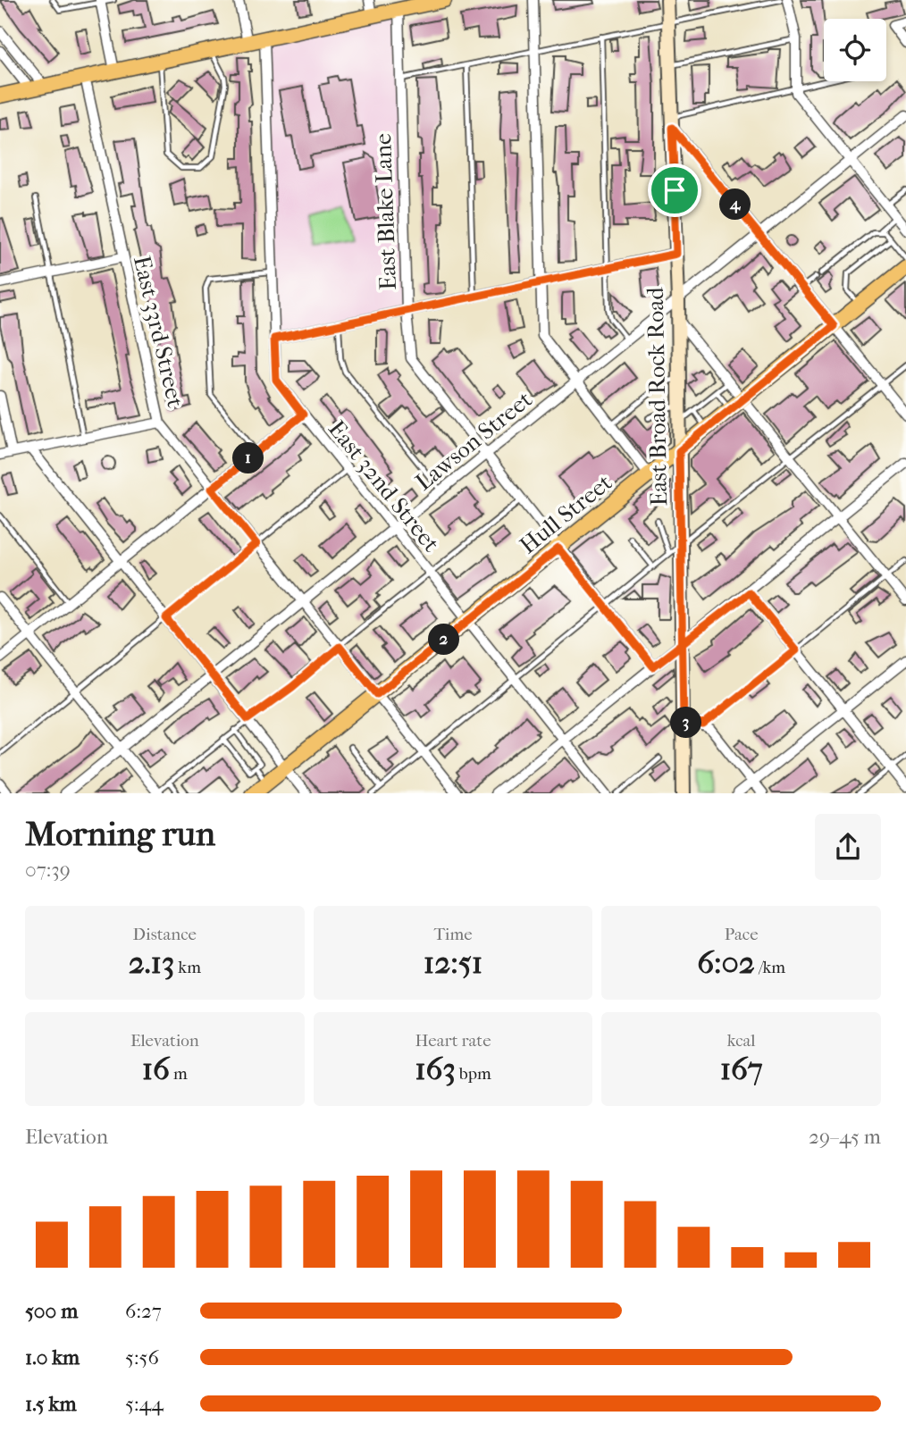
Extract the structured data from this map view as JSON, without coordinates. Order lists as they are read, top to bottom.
{
  "streets": {
    "main road": ["East Broad Rock Road", "Hull Street"],
    "street": [
      "East Blake Lane",
      "East 33rd Street",
      "Lawson Street",
      "East 32nd Street"
    ]
  },
  "crossings": [
    ["East Blake Lane", "Lawson Street"],
    ["East Blake Lane", "Hull Street"],
    ["East 33rd Street", "Lawson Street"],
    ["East 33rd Street", "Hull Street"],
    ["East Broad Rock Road", "Lawson Street"],
    ["East Broad Rock Road", "Hull Street"],
    ["Lawson Street", "East 32nd Street"],
    ["East 32nd Street", "Hull Street"]
  ],
  "page": {
    "pins": [
      "4",
      "1",
      "2",
      "3"
    ],
    "heading": ["Morning run", "07:39"],
    "stats": [
      ["Distance", "2.13 km"],
      ["Time", "12:51"],
      ["Pace", "6:02 /km"],
      ["Elevation", "16 m"],
      ["Heart rate", "163 bpm"],
      ["kcal", "167"]
    ],
    "chart": ["Elevation", "29–45 m"],
    "list": [
      {
        "name": "500 m",
        "note": "6:27"
      },
      {
        "name": "1.0 km",
        "note": "5:56"
      },
      {
        "name": "1.5 km",
        "note": "5:44"
      }
    ]
  }
}
